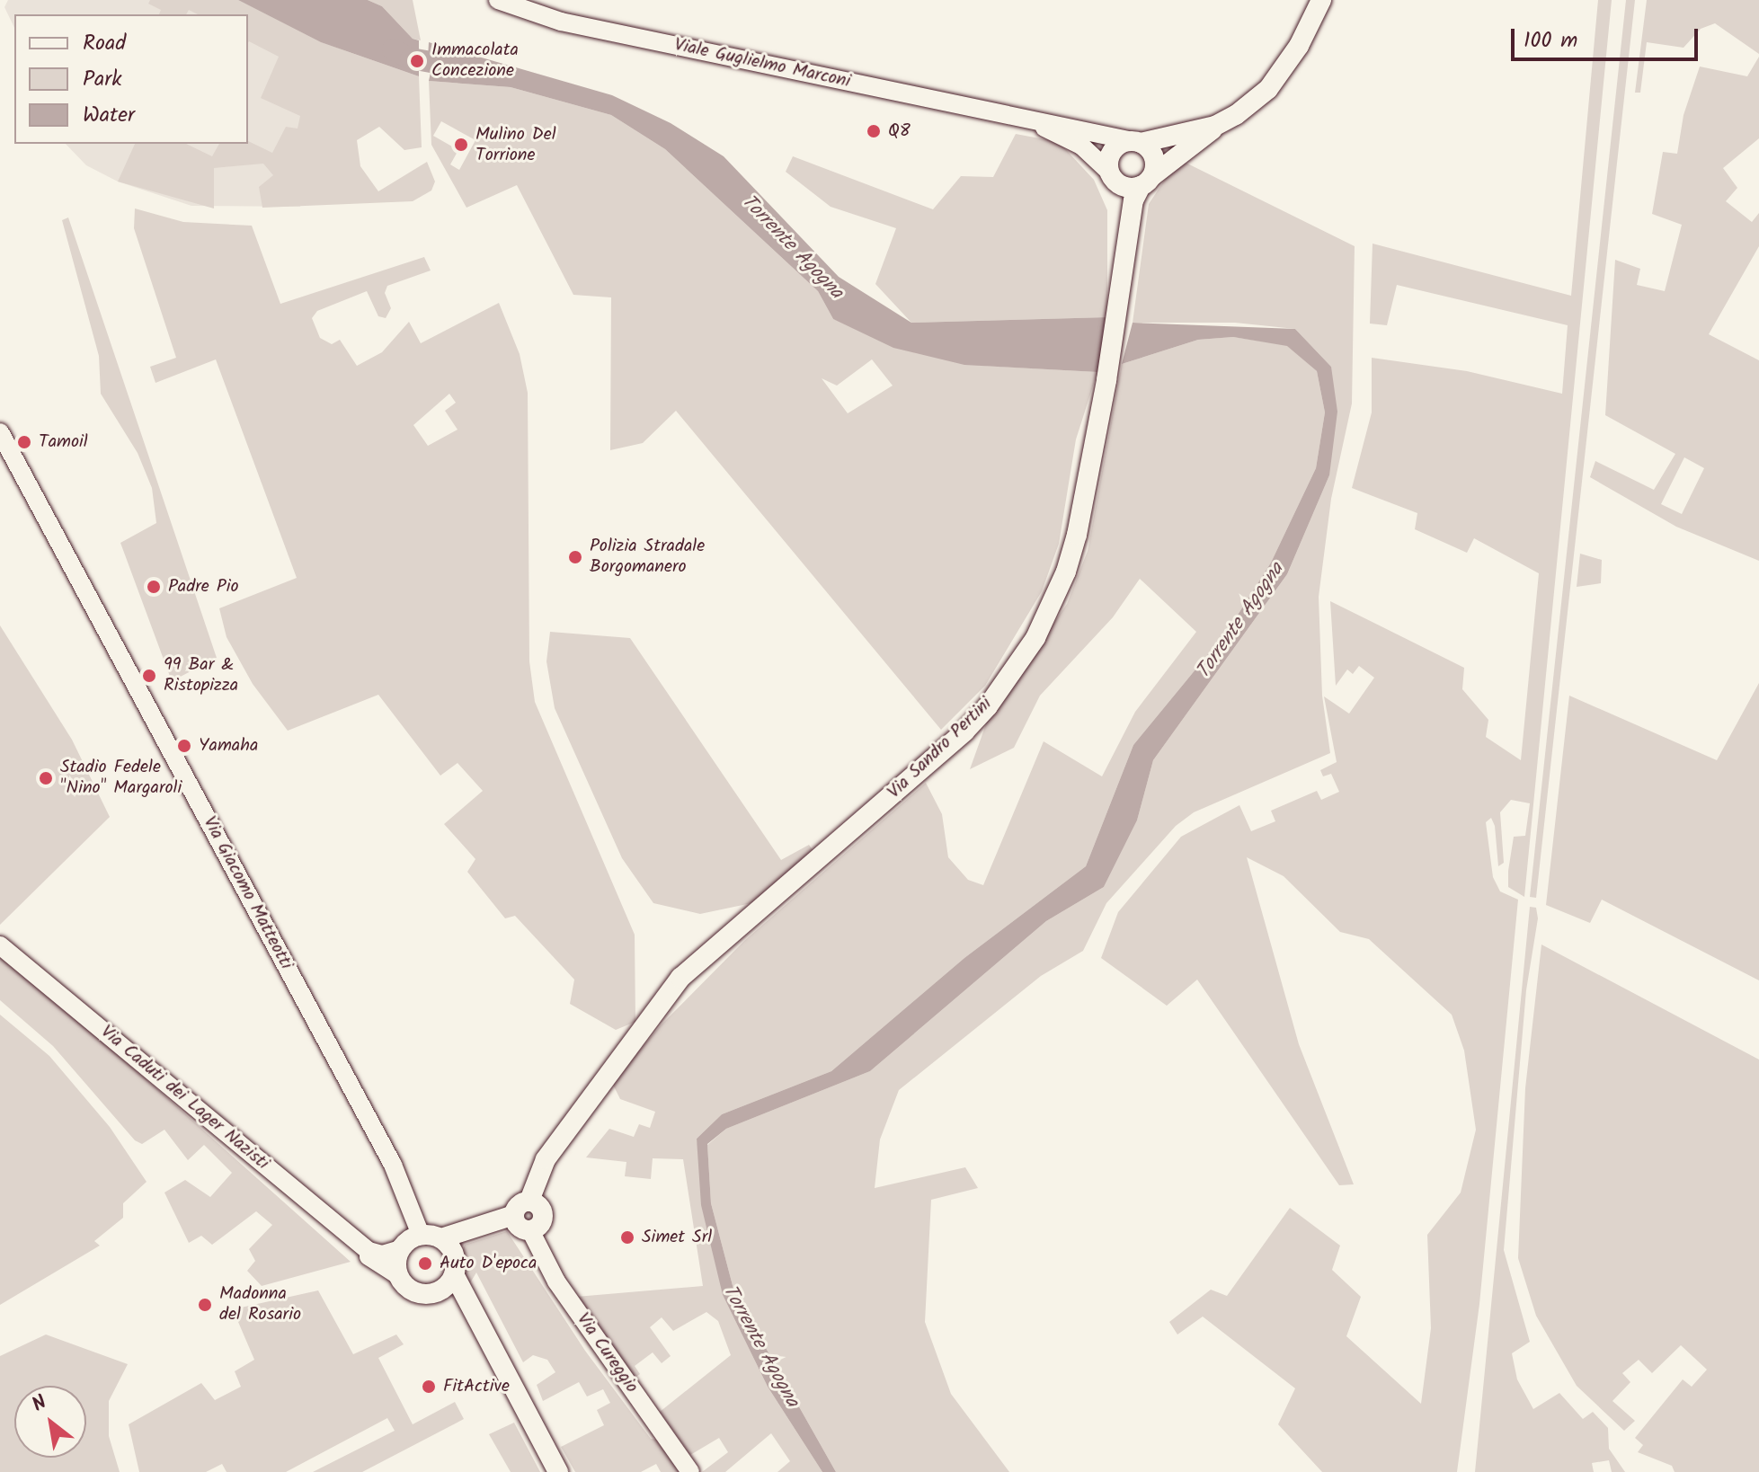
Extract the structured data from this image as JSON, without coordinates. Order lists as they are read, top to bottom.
{
  "streets": {
    "main road": [
      "Viale Guglielmo Marconi",
      "Via Sandro Pertini",
      "Via Giacomo Matteotti",
      "Via Caduti dei Lager Nazisti",
      "Via Cureggio"
    ]
  },
  "crossings": [
    ["Viale Guglielmo Marconi", "Via Sandro Pertini"],
    ["Via Sandro Pertini", "Via Cureggio"]
  ],
  "water": ["Torrente Agogna"],
  "places": [
    "Immacolata Concezione",
    "Q8",
    "Mulino Del Torrione",
    "Tamoil",
    "Polizia Stradale Borgomanero",
    "Padre Pio",
    "99 Bar & Ristopizza",
    "Yamaha",
    "Stadio Fedele \"Nino\" Margaroli",
    "Simet Srl",
    "Auto D'epoca",
    "Madonna del Rosario",
    "FitActive"
  ],
  "legend": ["Road", "Park", "Water"],
  "scale_bar": "100 m",
  "north": "top left"
}
